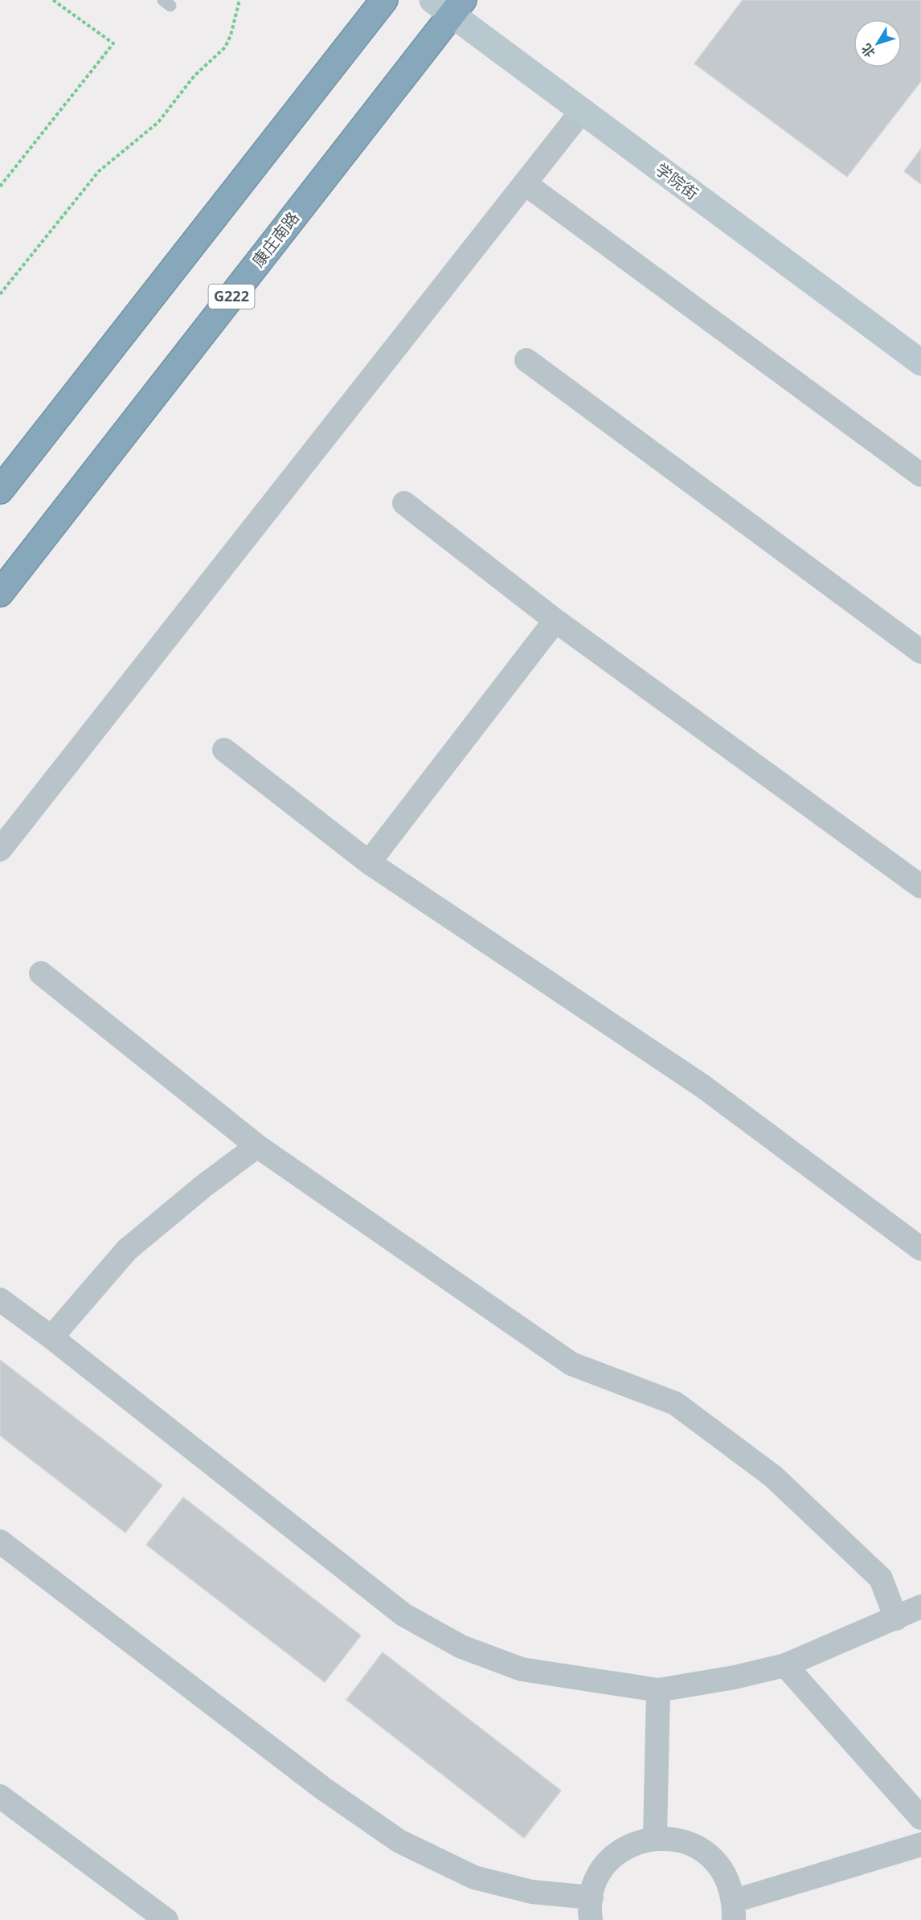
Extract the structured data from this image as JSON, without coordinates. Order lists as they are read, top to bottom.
{
  "streets": {
    "highway": ["康庄南路", "G222"],
    "main road": ["学院街"]
  },
  "crossings": [
    ["学院街", "康庄南路"]
  ],
  "north": "bottom left"
}
